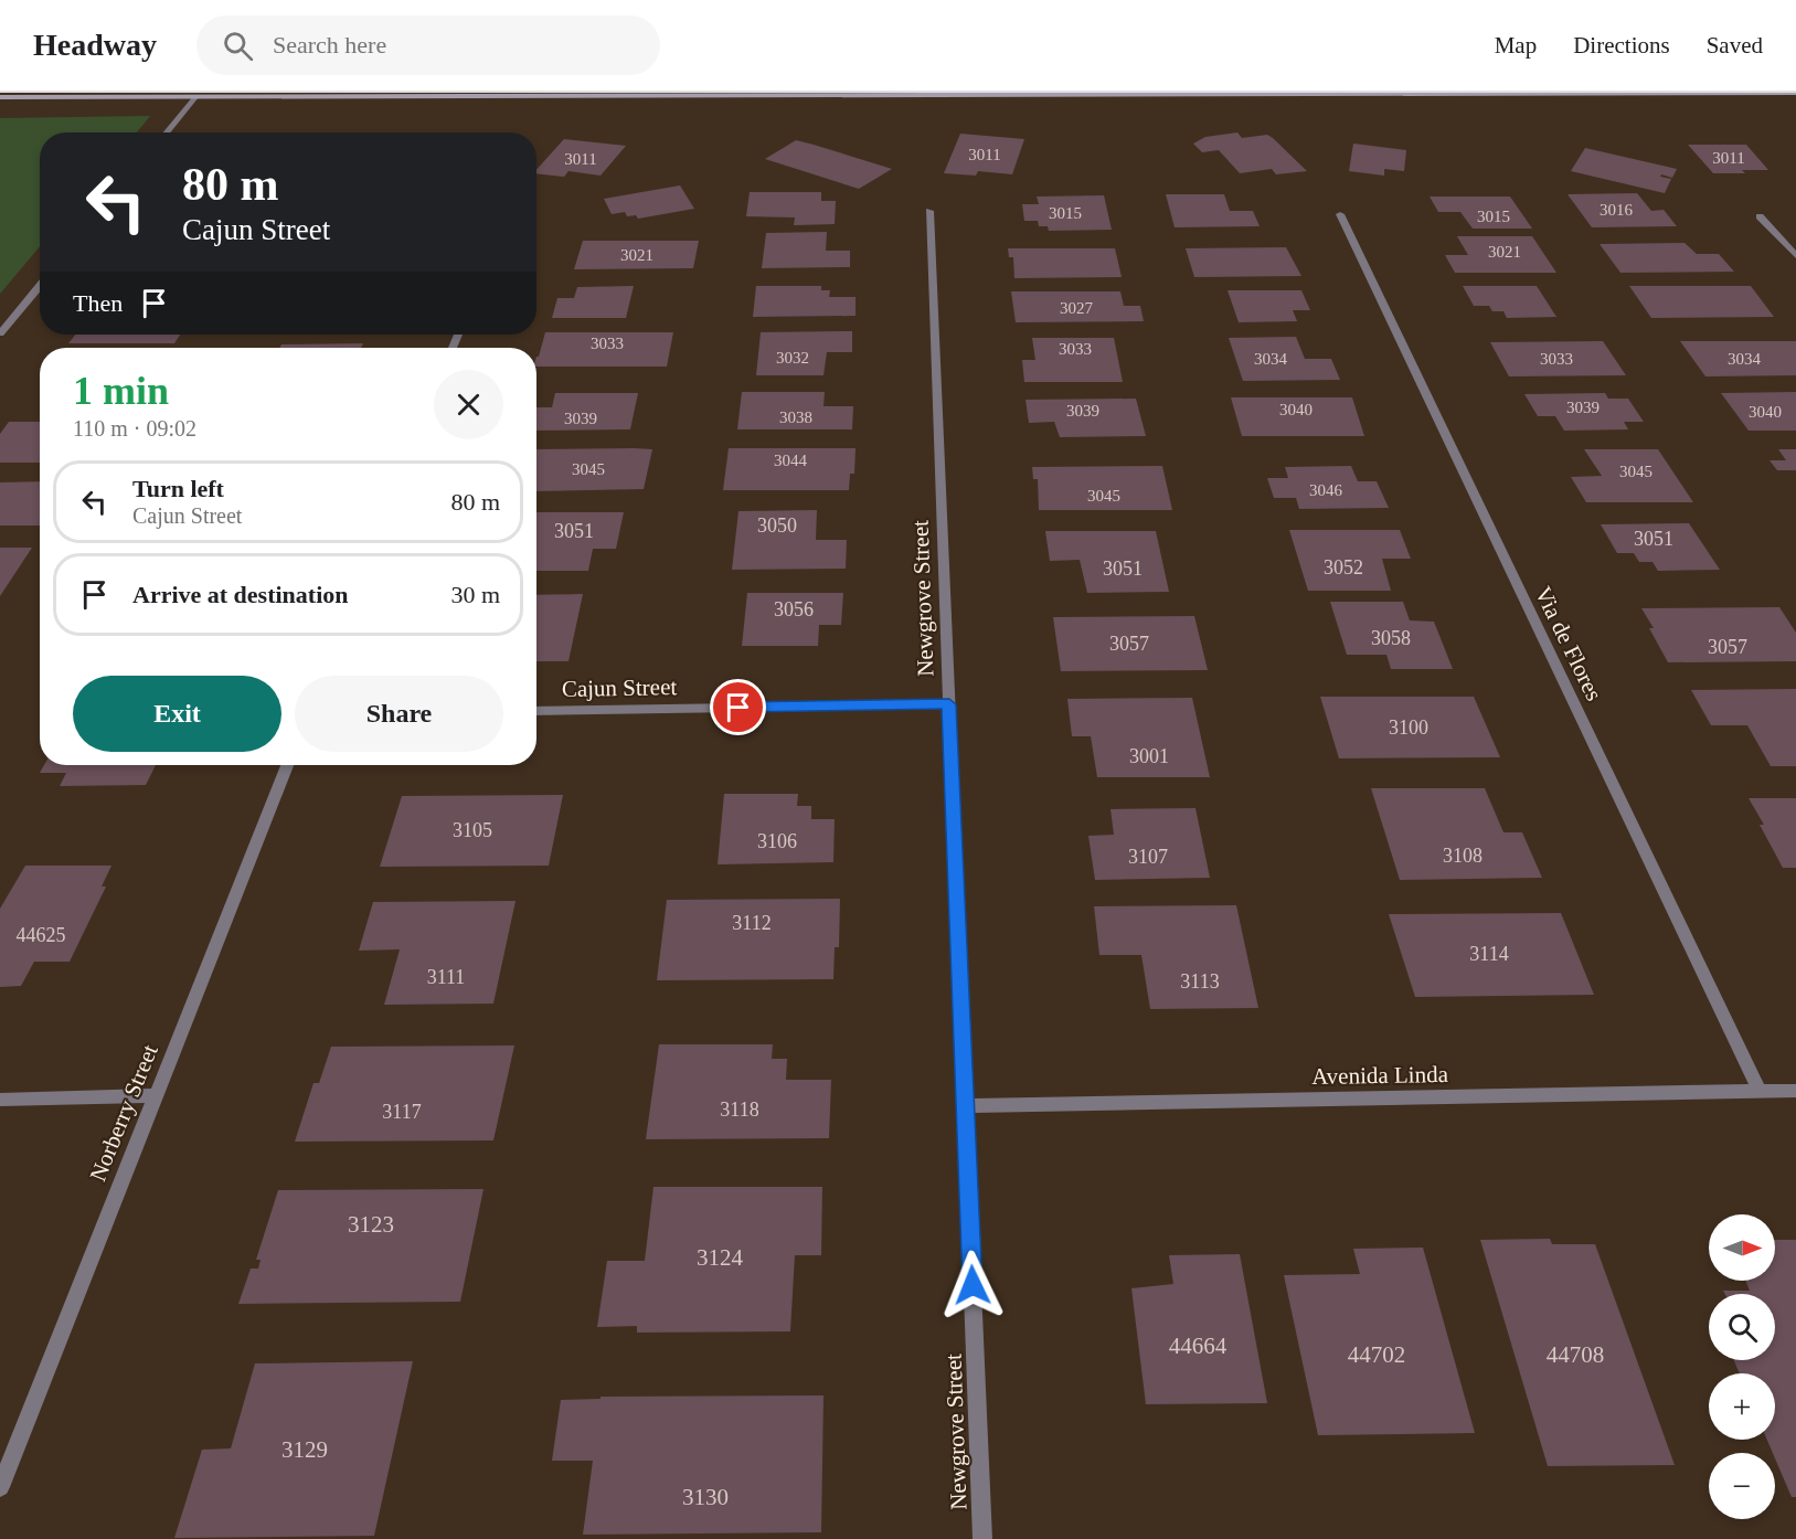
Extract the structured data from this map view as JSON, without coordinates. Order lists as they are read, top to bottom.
{
  "streets": {
    "street": [
      "Newgrove Street",
      "Via de Flores",
      "Cajun Street",
      "Avenida Linda",
      "Norberry Street"
    ]
  },
  "crossings": [
    ["Newgrove Street", "Cajun Street"],
    ["Newgrove Street", "Avenida Linda"],
    ["Via de Flores", "Avenida Linda"]
  ],
  "house_numbers": [
    "3011",
    "3011",
    "3011",
    "3016",
    "3015",
    "3015",
    "3021",
    "3021",
    "3027",
    "3033",
    "3033",
    "3032",
    "3034",
    "3033",
    "3034",
    "3039",
    "3040",
    "3039",
    "3040",
    "3038",
    "3039",
    "3044",
    "3045",
    "3045",
    "3046",
    "3045",
    "3050",
    "3051",
    "3051",
    "3052",
    "3051",
    "3056",
    "3058",
    "3057",
    "3057",
    "3100",
    "3001",
    "3105",
    "3106",
    "3108",
    "3107",
    "3112",
    "44625",
    "3114",
    "3111",
    "3113",
    "3118",
    "3117",
    "3123",
    "3124",
    "44664",
    "44702",
    "44708",
    "3129",
    "3130"
  ],
  "north": "right",
  "page": {
    "header": "Headway",
    "search": "Search here",
    "nav": ["Map", "Directions", "Saved"],
    "turn": ["80 m", "Cajun Street"],
    "then": "Then",
    "heading": ["1 min", "110 m · 09:02"],
    "list": [
      {
        "name": "Turn left",
        "note": "Cajun Street",
        "value": "80 m"
      },
      {
        "name": "Arrive at destination",
        "value": "30 m"
      }
    ],
    "buttons": ["Exit", "Share"],
    "map_buttons": ["+", "−"]
  }
}
